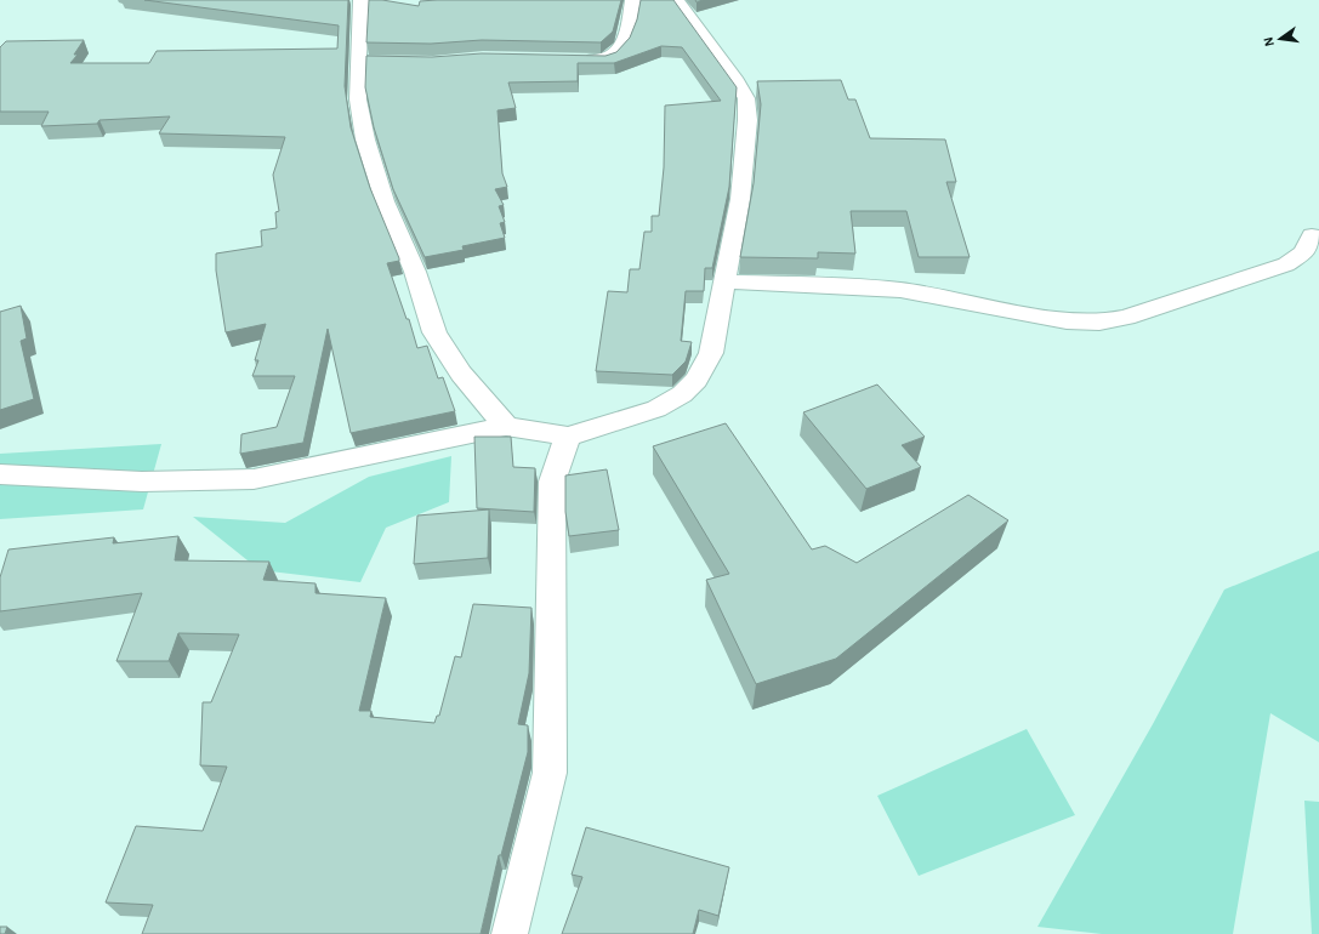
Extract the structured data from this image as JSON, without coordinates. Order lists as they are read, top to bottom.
{
  "north": "left"
}
